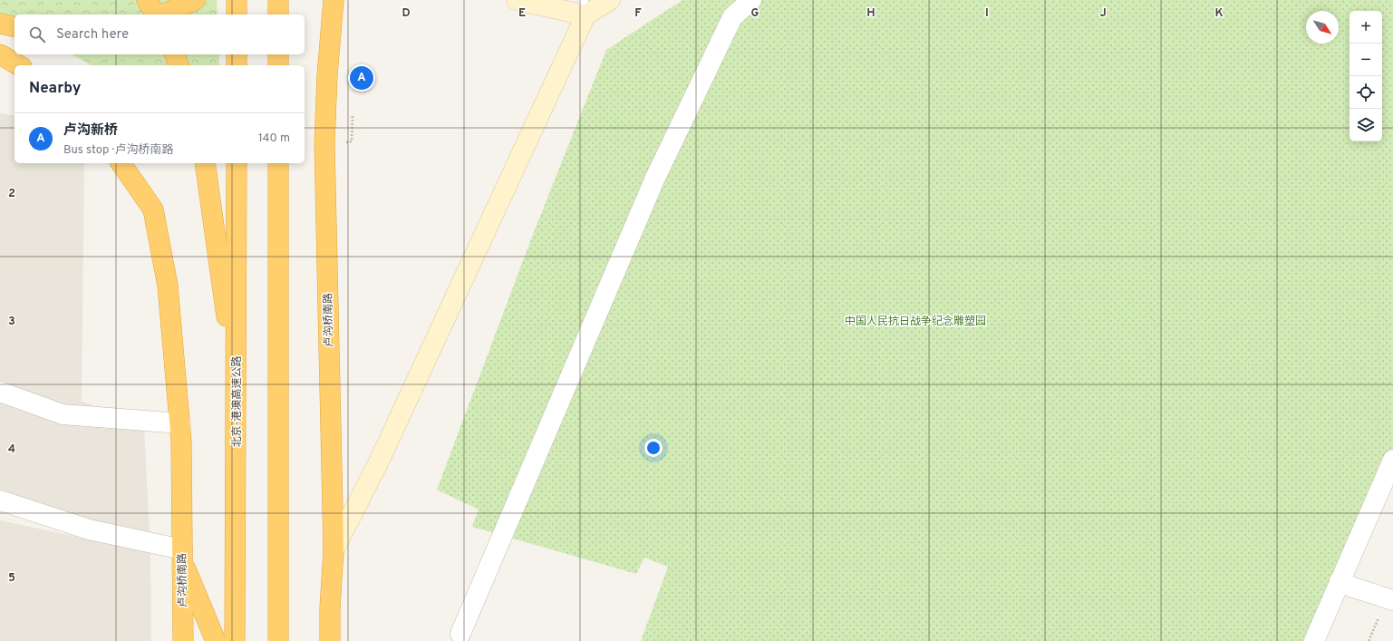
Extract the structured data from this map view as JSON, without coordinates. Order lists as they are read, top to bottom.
{
  "streets": {
    "highway": ["卢沟桥南路", "北京-港澳高速公路"]
  },
  "parks": ["中国人民抗日战争纪念雕塑园"],
  "north": "bottom right",
  "page": {
    "map_buttons": ["+", "−"],
    "search": "Search here",
    "pins": "A",
    "heading": "Nearby",
    "list": [
      {
        "mark": "A",
        "name": "卢沟新桥",
        "note": "Bus stop · 卢沟桥南路",
        "value": "140 m"
      }
    ]
  },
  "grid": {
    "columns": [
      "D",
      "E",
      "F",
      "G",
      "H",
      "I",
      "J",
      "K"
    ],
    "rows": [
      "2",
      "3",
      "4",
      "5"
    ]
  }
}
